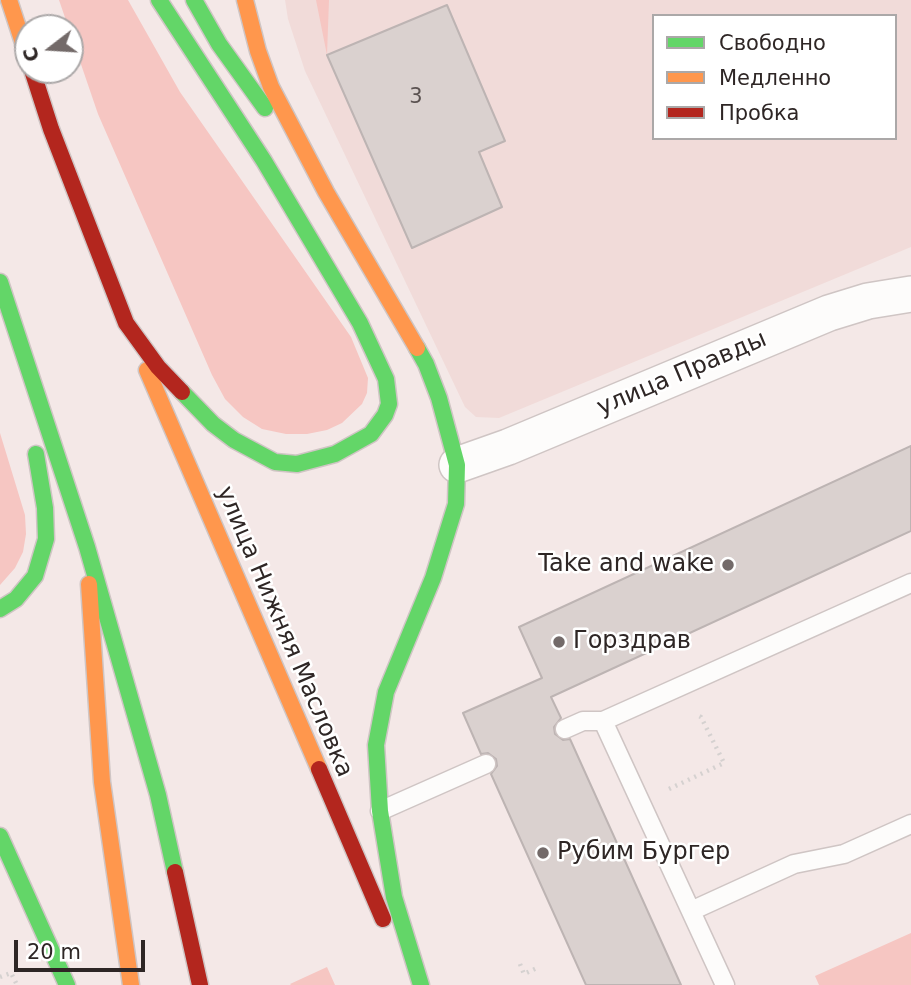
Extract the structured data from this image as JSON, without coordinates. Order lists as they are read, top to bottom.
{
  "streets": {
    "main road": ["улица Нижняя Масловка"],
    "street": ["улица Правды"]
  },
  "places": ["Take and wake", "Горздрав", "Рубим Бургер"],
  "house_numbers": ["3"],
  "legend": ["Свободно", "Медленно", "Пробка"],
  "scale_bar": "20 m",
  "north": "left"
}
